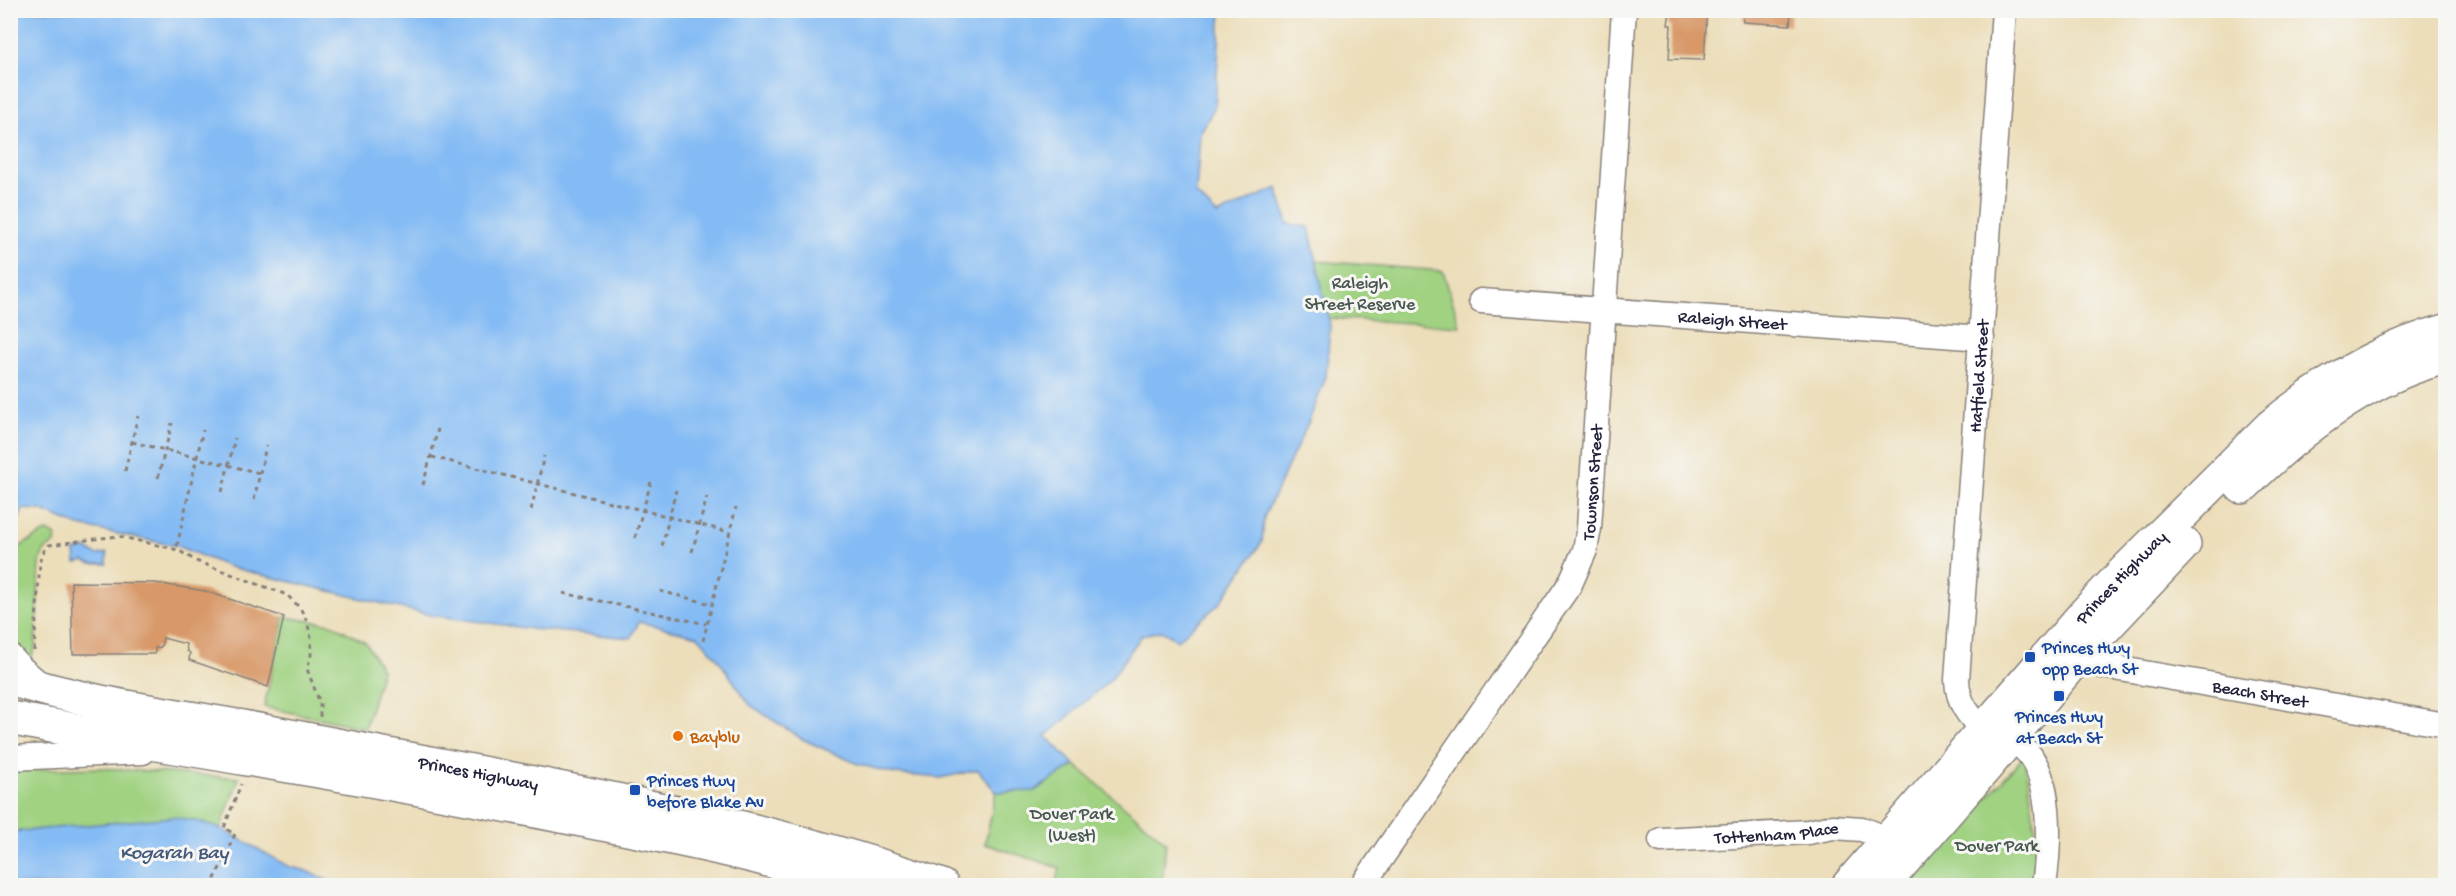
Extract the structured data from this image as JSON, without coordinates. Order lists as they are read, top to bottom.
{
  "streets": {
    "highway": ["Princes Highway"],
    "street": [
      "Raleigh Street",
      "Hatfield Street",
      "Townson Street",
      "Beach Street",
      "Tottenham Place"
    ]
  },
  "crossings": [
    ["Raleigh Street", "Hatfield Street"],
    ["Raleigh Street", "Townson Street"],
    ["Hatfield Street", "Princes Highway"],
    ["Princes Highway", "Beach Street"],
    ["Princes Highway", "Tottenham Place"]
  ],
  "water": ["Kogarah Bay"],
  "parks": ["Raleigh Street Reserve", "Dover Park (West)", "Dover Park"],
  "places": {
    "transit": ["Princes Hwy opp Beach St", "Princes Hwy at Beach St", "Princes Hwy before Blake Av"],
    "other": ["Bayblu"]
  }
}
